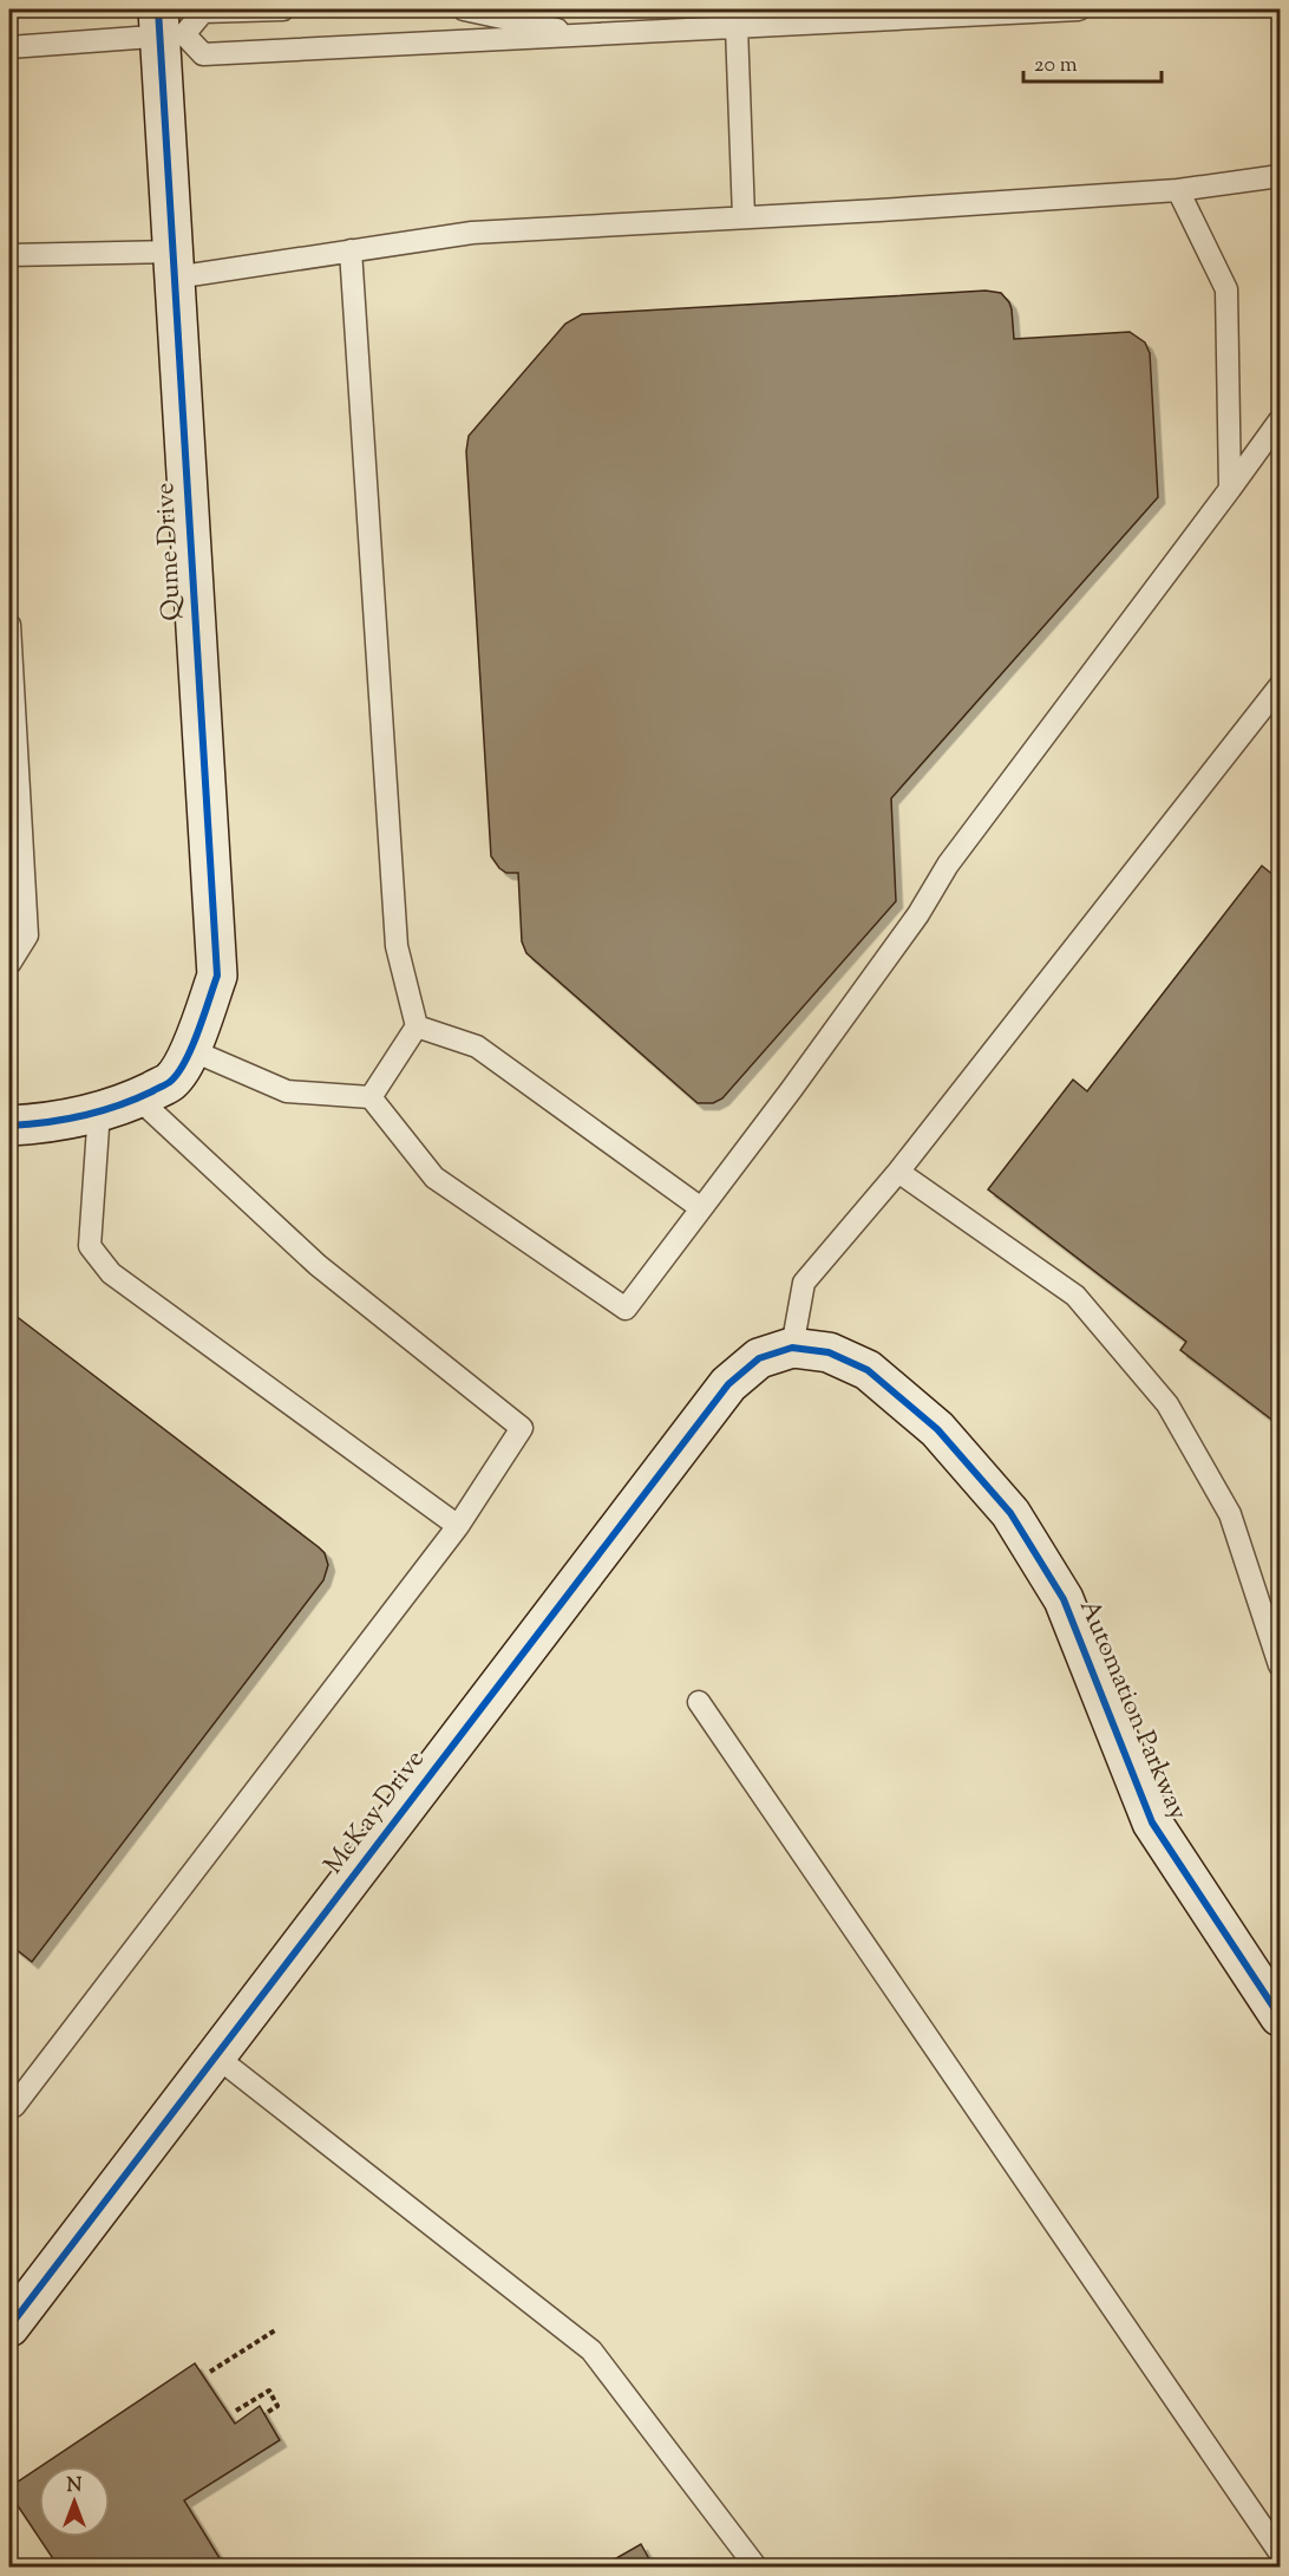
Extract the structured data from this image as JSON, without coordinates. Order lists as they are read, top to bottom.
{
  "streets": {
    "street": ["Qume Drive", "Automation Parkway", "McKay Drive"]
  },
  "crossings": [
    ["Automation Parkway", "McKay Drive"]
  ],
  "scale_bar": "20 m",
  "north": "top"
}
